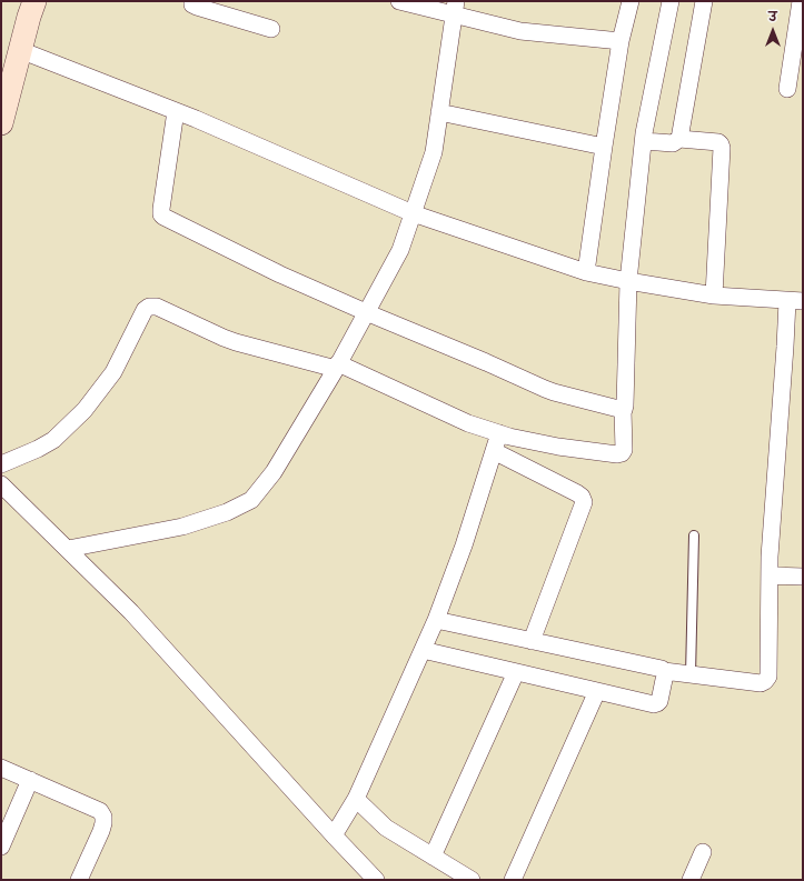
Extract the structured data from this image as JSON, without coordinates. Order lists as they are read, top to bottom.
{
  "north": "top"
}
